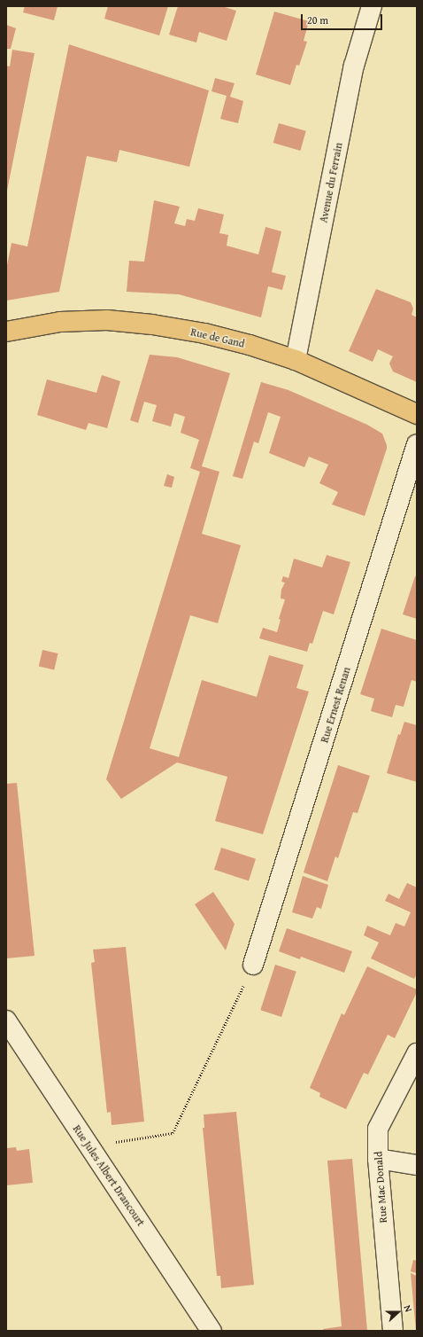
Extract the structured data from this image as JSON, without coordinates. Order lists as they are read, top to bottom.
{
  "streets": {
    "main road": ["Rue de Gand"],
    "street": [
      "Avenue du Ferrain",
      "Rue Ernest Renan",
      "Rue Jules Albert Drancourt",
      "Rue Mac Donald"
    ]
  },
  "crossings": [
    ["Avenue du Ferrain", "Rue de Gand"]
  ],
  "scale_bar": "20 m",
  "north": "right"
}
